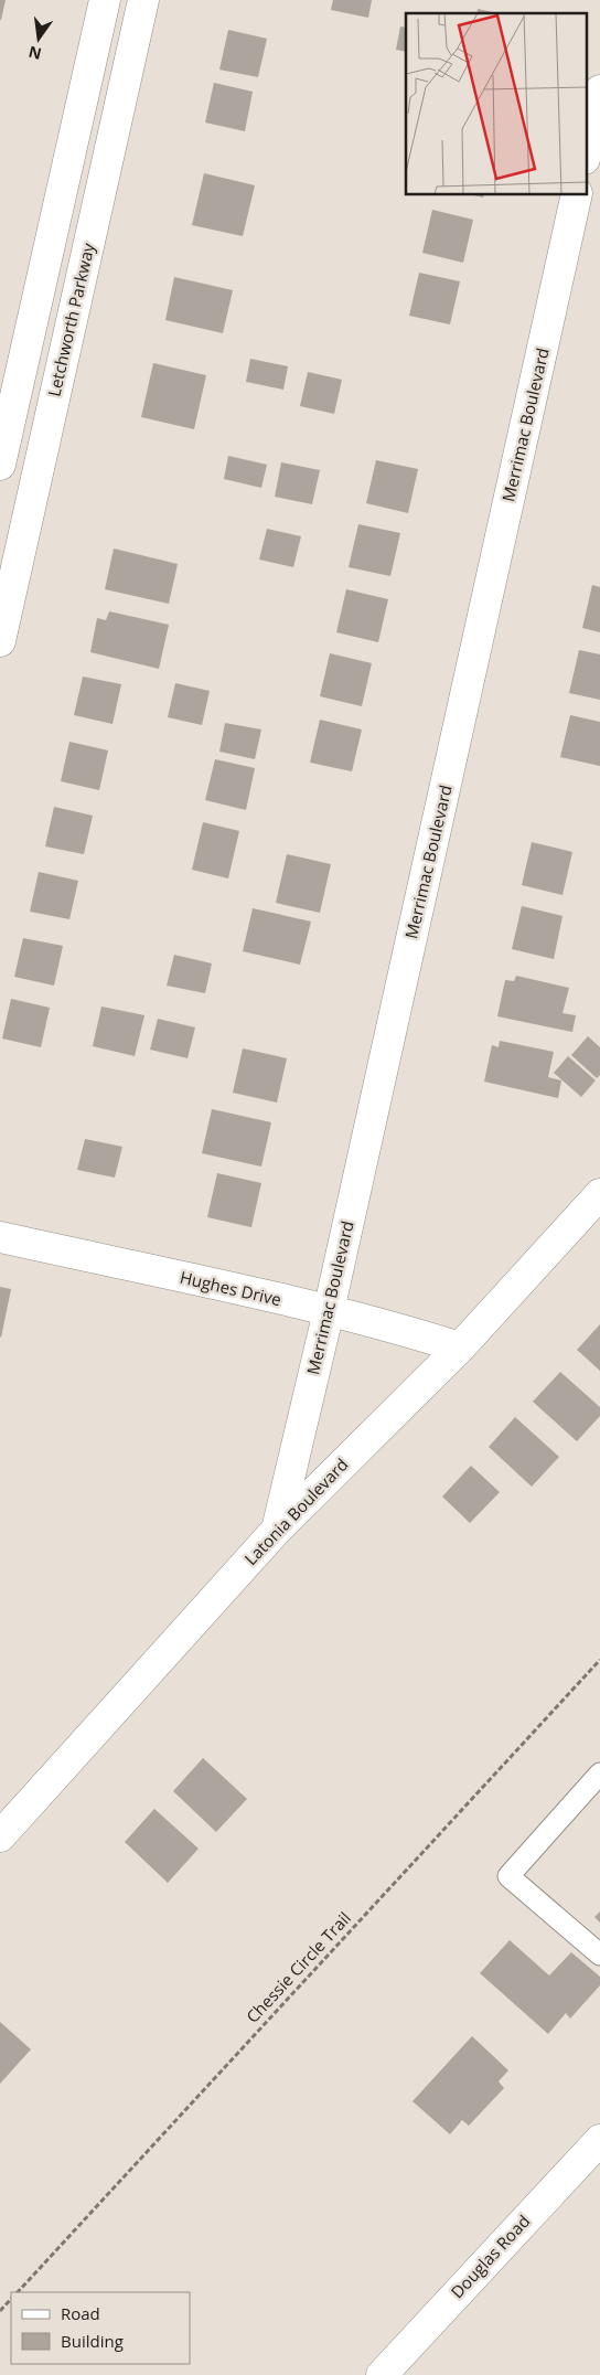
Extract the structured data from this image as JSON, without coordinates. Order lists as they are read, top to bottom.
{
  "streets": {
    "street": [
      "Letchworth Parkway",
      "Merrimac Boulevard",
      "Hughes Drive",
      "Latonia Boulevard",
      "Douglas Road"
    ],
    "path": ["Chessie Circle Trail"]
  },
  "crossings": [
    ["Merrimac Boulevard", "Hughes Drive"],
    ["Merrimac Boulevard", "Latonia Boulevard"],
    ["Hughes Drive", "Latonia Boulevard"]
  ],
  "legend": ["Road", "Building"],
  "north": "bottom"
}
